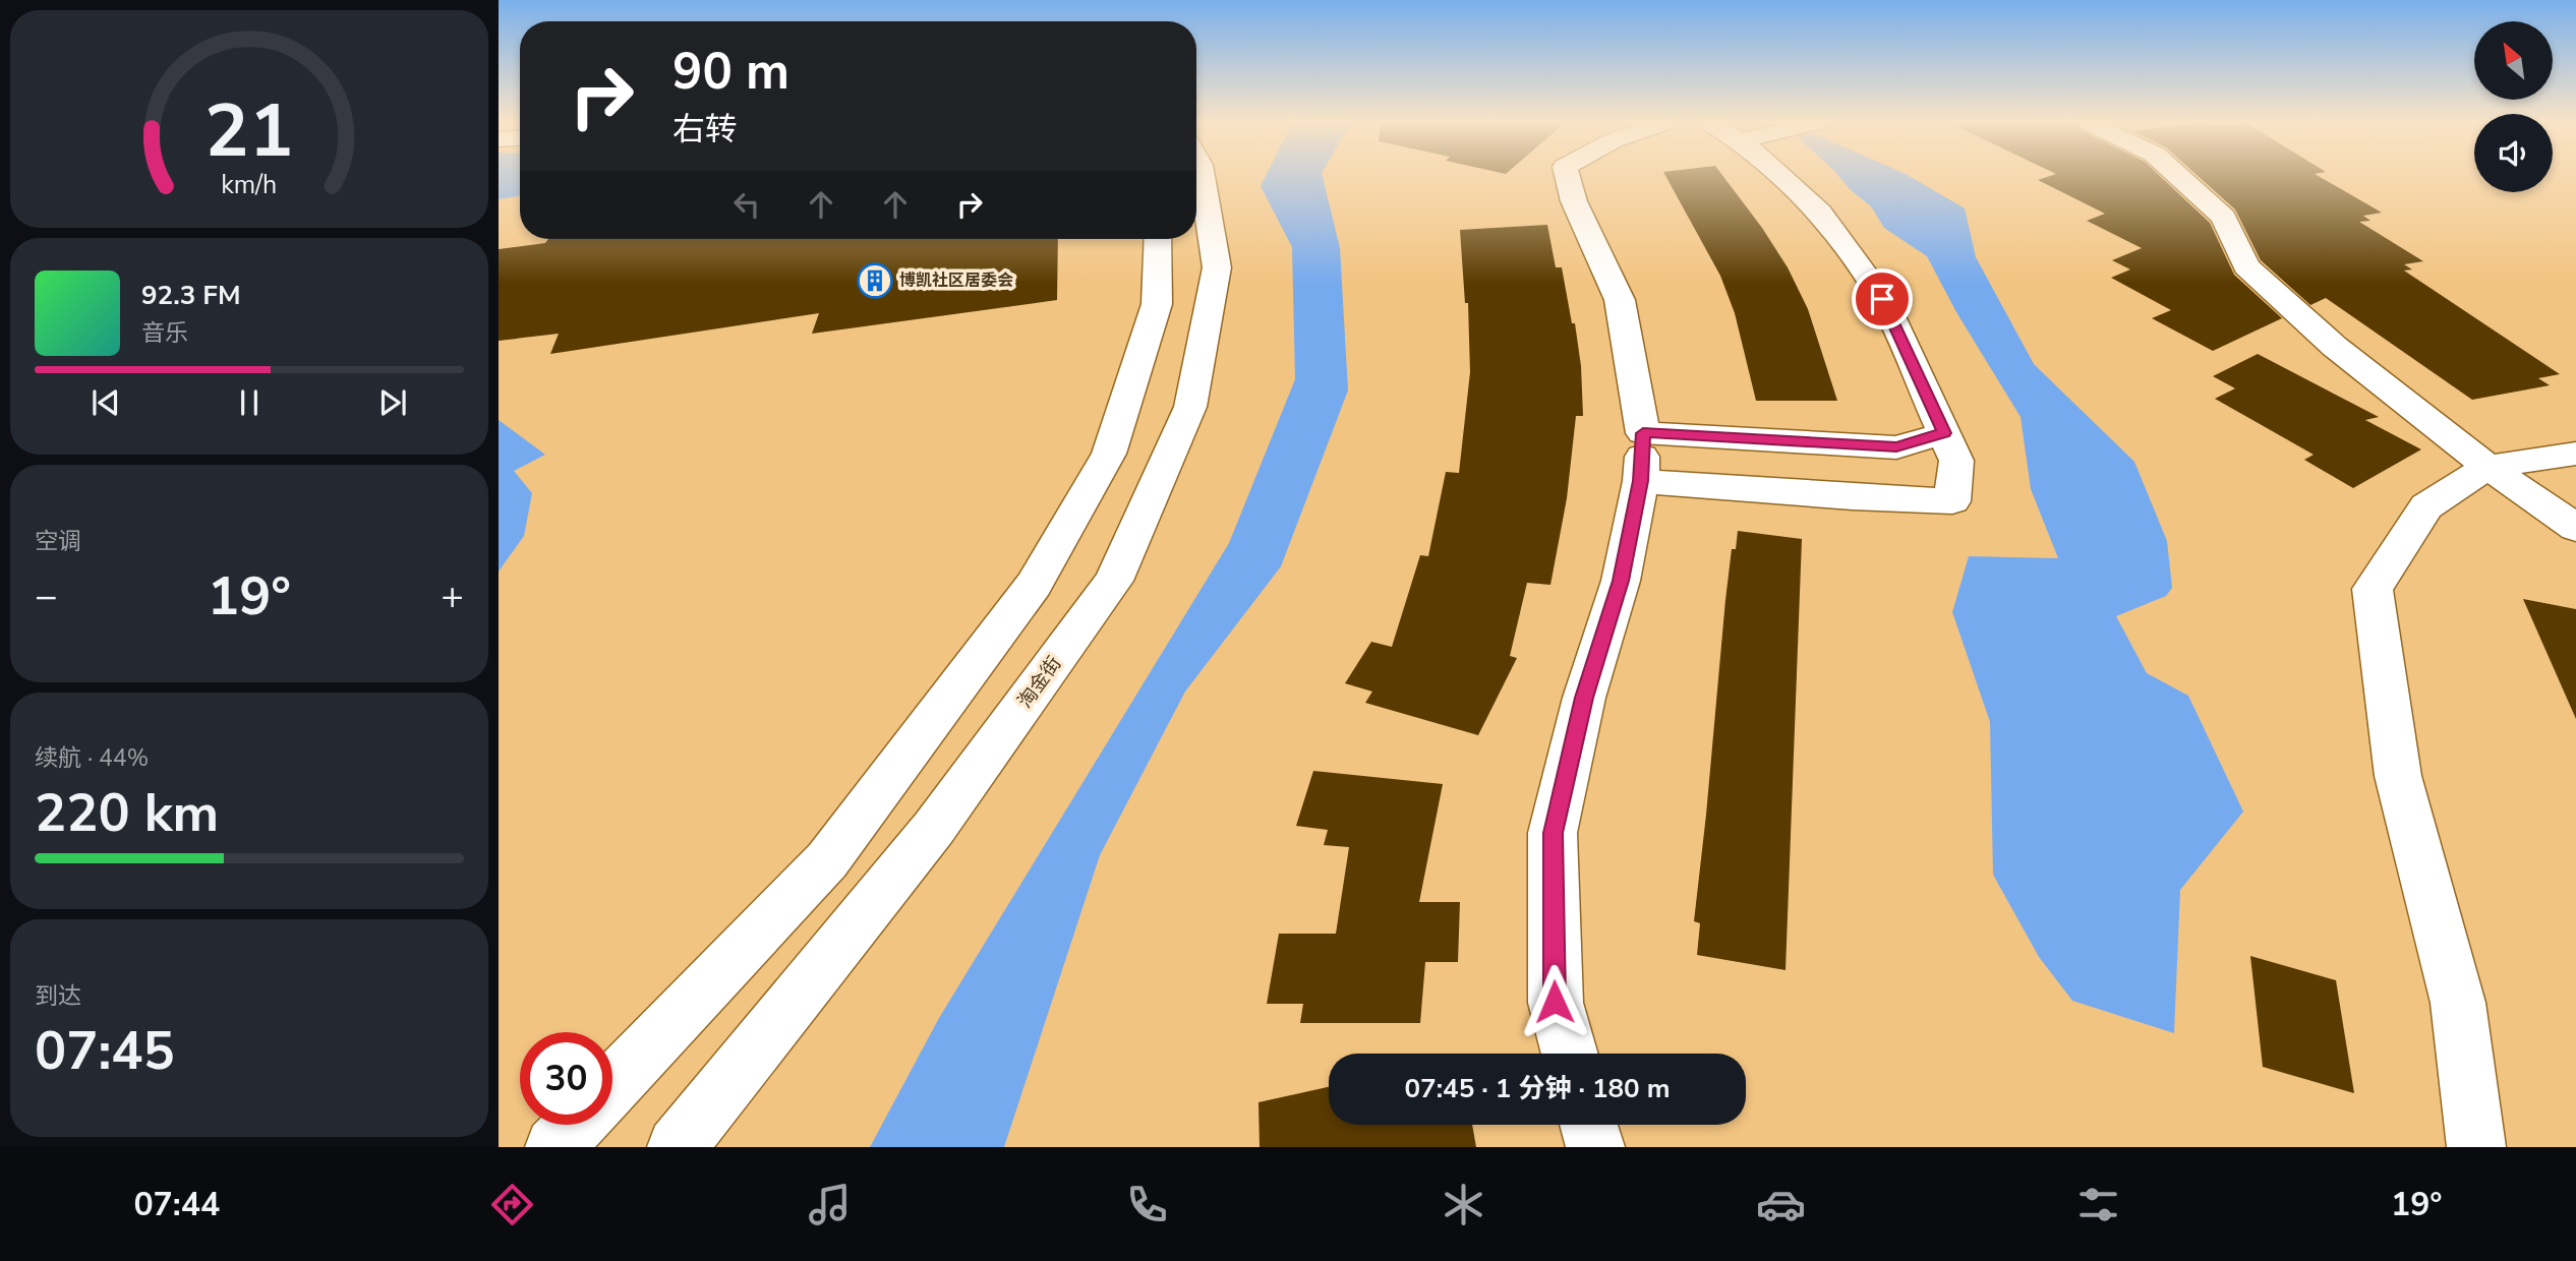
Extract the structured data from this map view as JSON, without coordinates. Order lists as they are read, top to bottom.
{
  "streets": {
    "street": ["淘金街"]
  },
  "places": {
    "building": ["博凯社区居委会"]
  },
  "north": "top left",
  "page": {
    "turn": ["90 m", "右转"],
    "song": ["92.3 FM", "音乐"],
    "tile": [
      "空调",
      ["续航 · 44%", "220 km"],
      ["到达", "07:45"]
    ],
    "heat": ["−", "19°", "+"],
    "limit": "30",
    "trip": "07:45 · 1 分钟 · 180 m",
    "tabs": ["07:44", "19°"],
    "gauge": ["21", "km/h"]
  }
}
